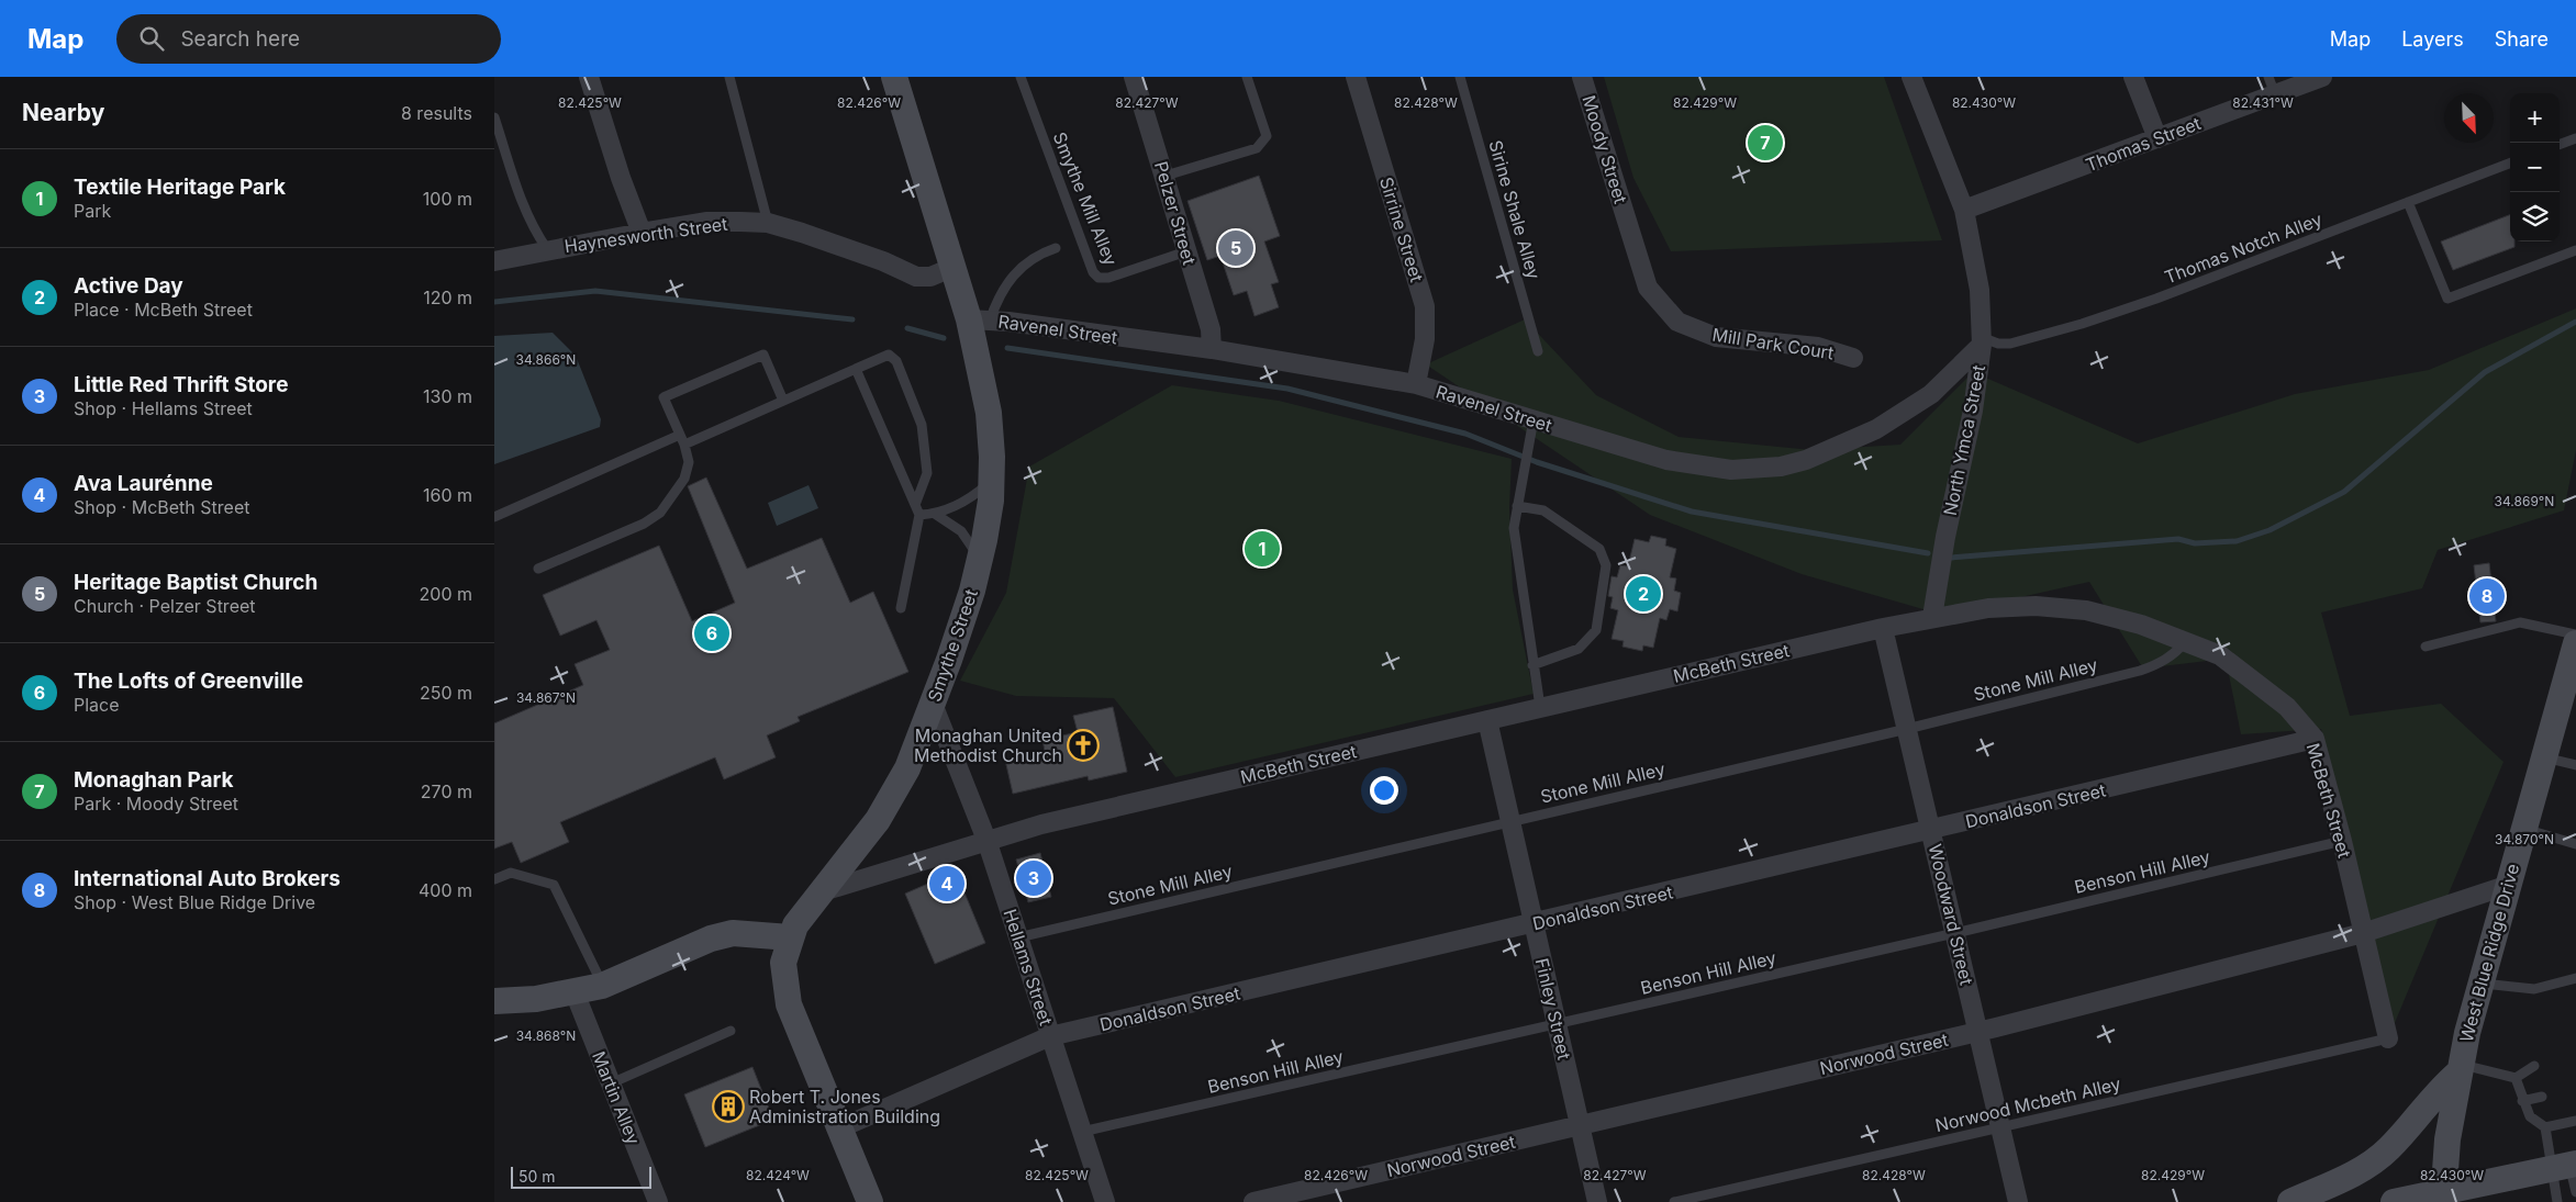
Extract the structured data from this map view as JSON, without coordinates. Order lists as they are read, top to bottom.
{
  "streets": {
    "street": [
      "Thomas Street",
      "Moody Street",
      "Pelzer Street",
      "Sirrine Street",
      "Haynesworth Street",
      "Ravenel Street",
      "Mill Park Court",
      "North Ymca Street",
      "Smythe Street",
      "McBeth Street",
      "Donaldson Street",
      "Woodward Street",
      "West Blue Ridge Drive",
      "Hellams Street",
      "Finley Street",
      "Norwood Street",
      "Martin Alley"
    ],
    "lane": [
      "Smythe Mill Alley",
      "Sirine Shale Alley",
      "Thomas Notch Alley",
      "Stone Mill Alley",
      "Benson Hill Alley",
      "Norwood Mcbeth Alley"
    ]
  },
  "crossings": [
    ["Thomas Street", "North Ymca Street"],
    ["Moody Street", "Mill Park Court"],
    ["Smythe Mill Alley", "Pelzer Street"],
    ["Pelzer Street", "Ravenel Street"],
    ["Sirrine Street", "Ravenel Street"],
    ["Haynesworth Street", "Smythe Street"],
    ["Thomas Notch Alley", "Ravenel Street"],
    ["Thomas Notch Alley", "North Ymca Street"],
    ["Ravenel Street", "North Ymca Street"],
    ["Ravenel Street", "Smythe Street"],
    ["North Ymca Street", "McBeth Street"],
    ["Smythe Street", "McBeth Street"],
    ["Smythe Street", "Donaldson Street"],
    ["Smythe Street", "Hellams Street"],
    ["McBeth Street", "Stone Mill Alley"],
    ["McBeth Street", "Donaldson Street"],
    ["McBeth Street", "Benson Hill Alley"],
    ["McBeth Street", "Woodward Street"],
    ["McBeth Street", "Hellams Street"],
    ["McBeth Street", "Finley Street"],
    ["McBeth Street", "Norwood Street"],
    ["McBeth Street", "Norwood Mcbeth Alley"],
    ["Stone Mill Alley", "Woodward Street"],
    ["Stone Mill Alley", "Hellams Street"],
    ["Stone Mill Alley", "Finley Street"],
    ["Donaldson Street", "Woodward Street"],
    ["Donaldson Street", "Hellams Street"],
    ["Donaldson Street", "Finley Street"],
    ["Benson Hill Alley", "Woodward Street"],
    ["Benson Hill Alley", "Hellams Street"],
    ["Benson Hill Alley", "Finley Street"],
    ["Woodward Street", "Norwood Street"],
    ["Woodward Street", "Norwood Mcbeth Alley"],
    ["West Blue Ridge Drive", "Norwood Street"],
    ["Finley Street", "Norwood Street"]
  ],
  "places": {
    "church": ["Monaghan United Methodist Church"],
    "building": ["Robert T. Jones Administration Building"]
  },
  "scale_bar": "50 m",
  "north": "bottom right",
  "page": {
    "header": "Map",
    "search": "Search here",
    "nav": ["Map", "Layers", "Share"],
    "heading": ["Nearby", "8 results"],
    "map_buttons": ["+", "−"],
    "pins": [
      "7",
      "5",
      "1",
      "2",
      "8",
      "6",
      "3",
      "4"
    ],
    "list": [
      {
        "mark": "1",
        "name": "Textile Heritage Park",
        "note": "Park",
        "value": "100 m"
      },
      {
        "mark": "2",
        "name": "Active Day",
        "note": "Place · McBeth Street",
        "value": "120 m"
      },
      {
        "mark": "3",
        "name": "Little Red Thrift Store",
        "note": "Shop · Hellams Street",
        "value": "130 m"
      },
      {
        "mark": "4",
        "name": "Ava Laurénne",
        "note": "Shop · McBeth Street",
        "value": "160 m"
      },
      {
        "mark": "5",
        "name": "Heritage Baptist Church",
        "note": "Church · Pelzer Street",
        "value": "200 m"
      },
      {
        "mark": "6",
        "name": "The Lofts of Greenville",
        "note": "Place",
        "value": "250 m"
      },
      {
        "mark": "7",
        "name": "Monaghan Park",
        "note": "Park · Moody Street",
        "value": "270 m"
      },
      {
        "mark": "8",
        "name": "International Auto Brokers",
        "note": "Shop · West Blue Ridge Drive",
        "value": "400 m"
      }
    ],
    "scale": "50 m"
  },
  "coordinates": [
    "82.425°W",
    "82.426°W",
    "82.427°W",
    "82.428°W",
    "82.429°W",
    "82.430°W",
    "82.431°W",
    "34.866°N",
    "34.869°N",
    "34.867°N",
    "34.870°N",
    "34.868°N",
    "82.424°W"
  ]
}
